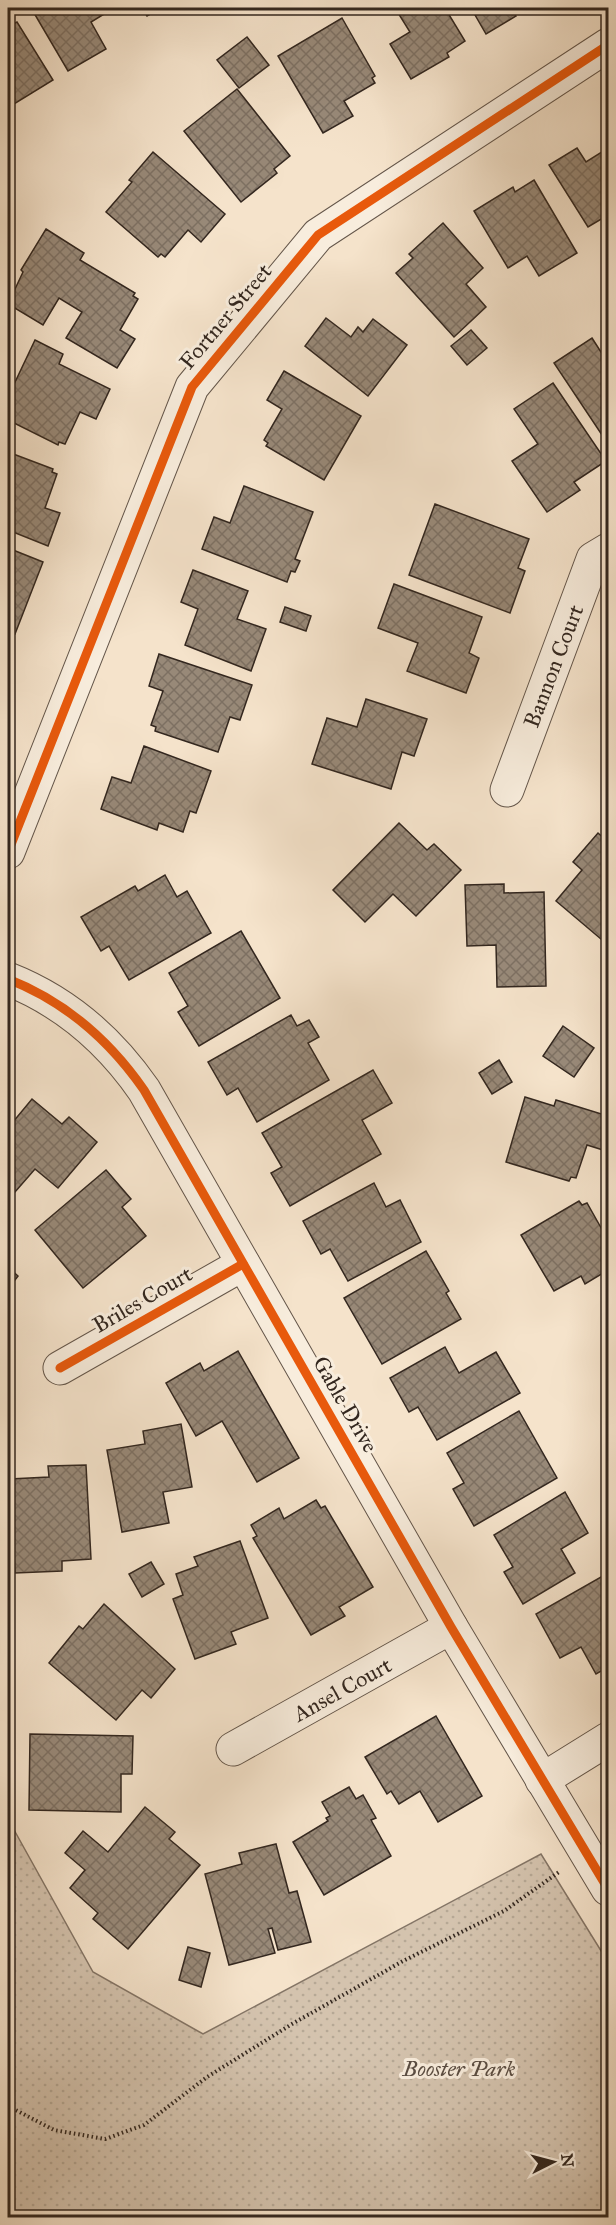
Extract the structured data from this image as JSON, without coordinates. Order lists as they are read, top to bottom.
{
  "streets": {
    "street": [
      "Fortner Street",
      "Bannon Court",
      "Briles Court",
      "Gable Drive",
      "Ansel Court"
    ]
  },
  "crossings": [
    ["Briles Court", "Gable Drive"],
    ["Gable Drive", "Ansel Court"]
  ],
  "parks": ["Booster Park"],
  "north": "right"
}
